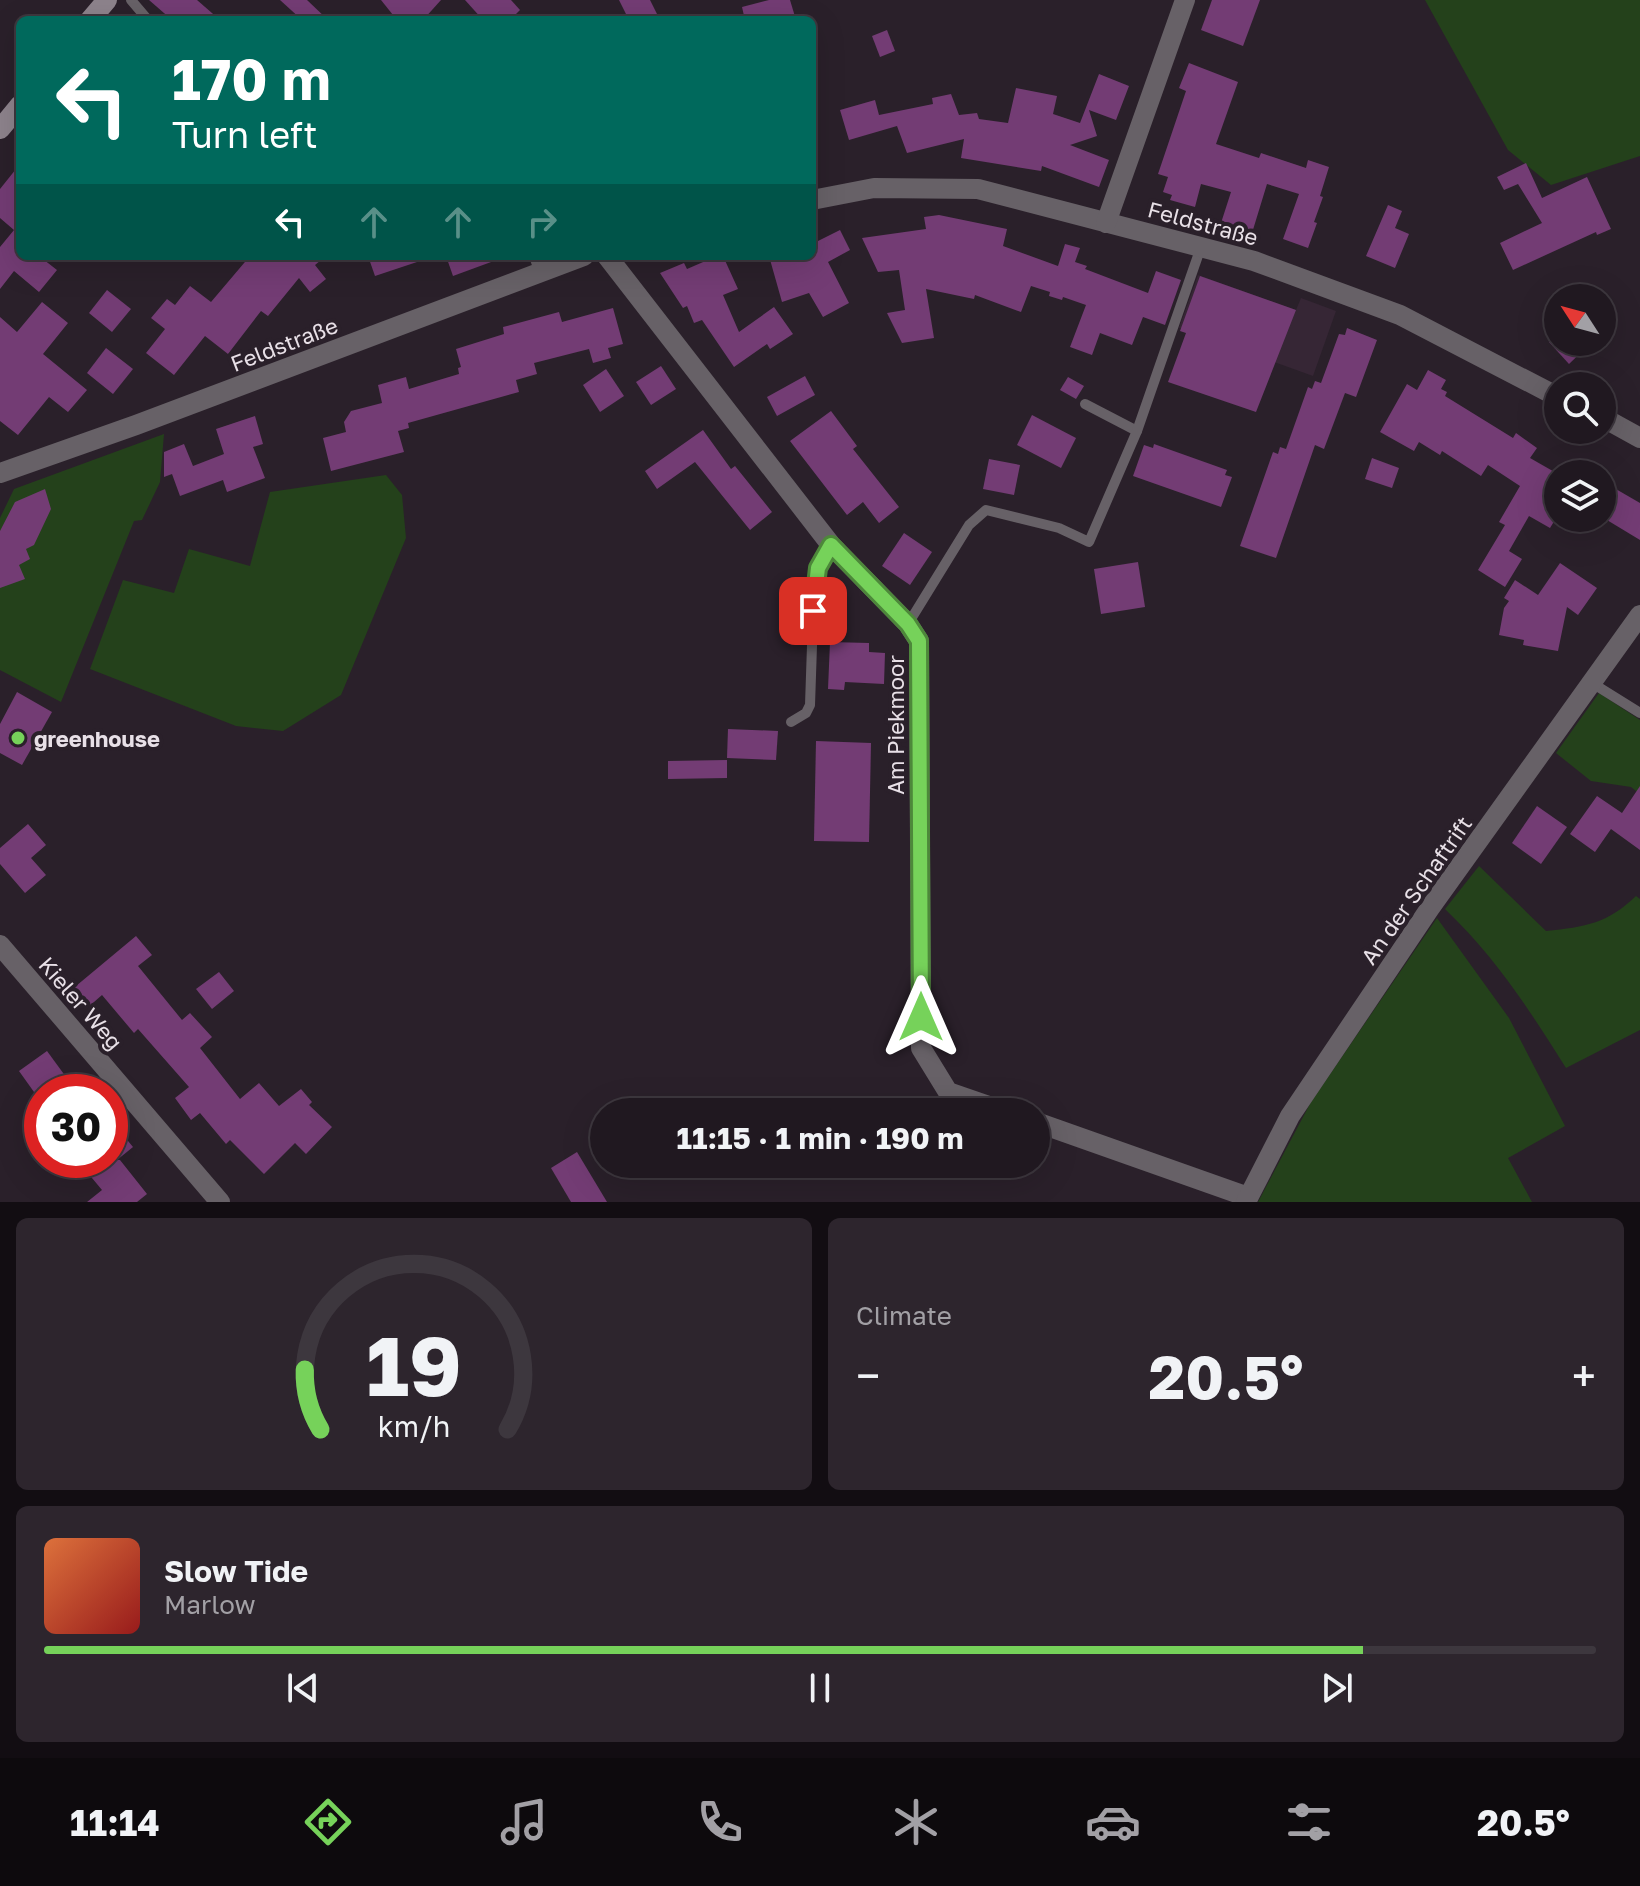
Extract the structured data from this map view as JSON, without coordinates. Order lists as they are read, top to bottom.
{
  "streets": {
    "street": [
      "Feldstraße",
      "Am Piekmoor",
      "An der Schaftrift",
      "Kieler Weg"
    ]
  },
  "places": ["greenhouse"],
  "north": "top left",
  "page": {
    "turn": ["170 m", "Turn left"],
    "limit": "30",
    "trip": "11:15 · 1 min · 190 m",
    "tile": "Climate",
    "heat": ["−", "20.5°", "+"],
    "song": ["Slow Tide", "Marlow"],
    "tabs": ["11:14", "20.5°"],
    "gauge": ["19", "km/h"]
  }
}
